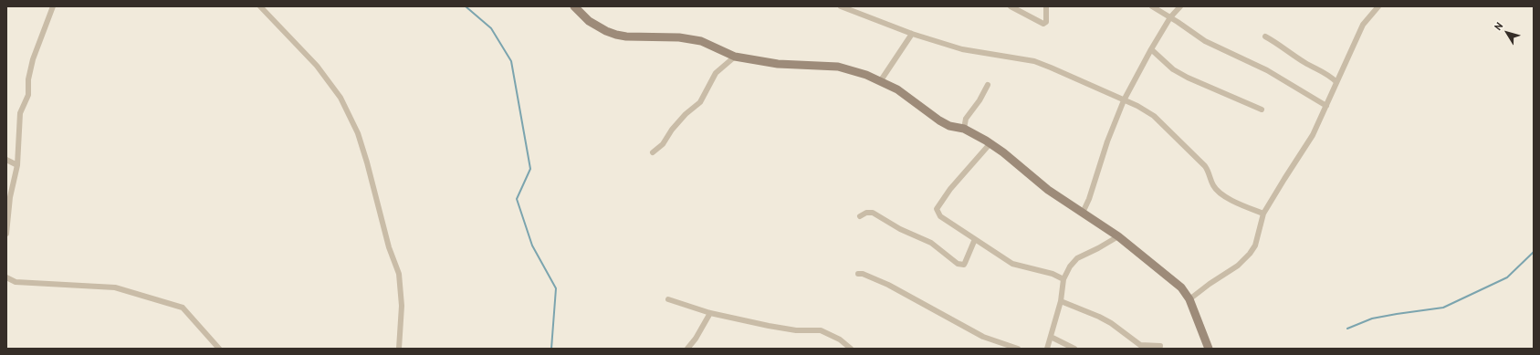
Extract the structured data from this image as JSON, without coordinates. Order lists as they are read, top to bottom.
{
  "north": "top left"
}
